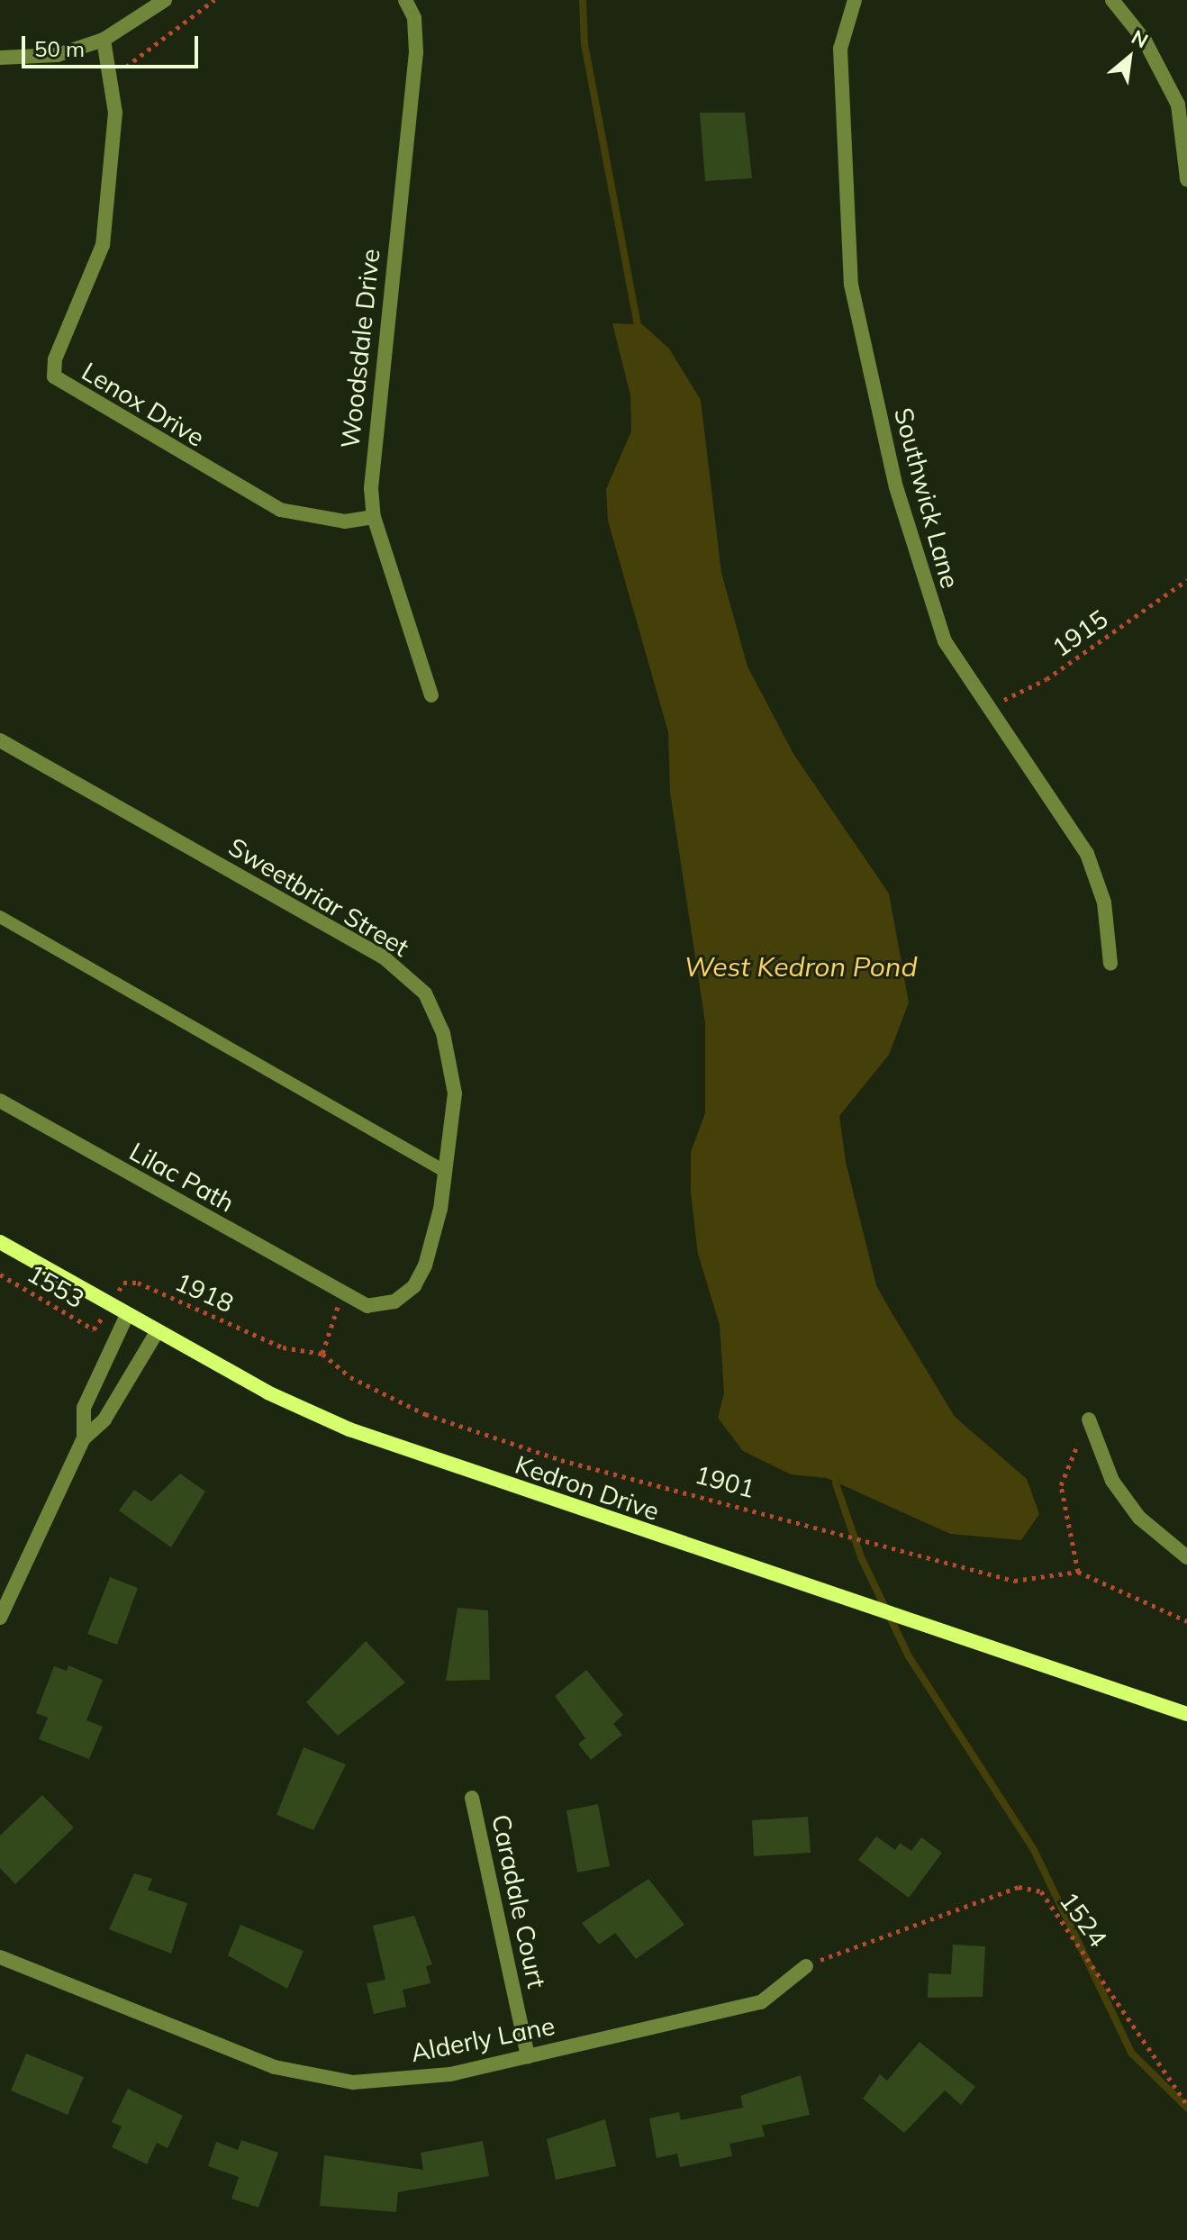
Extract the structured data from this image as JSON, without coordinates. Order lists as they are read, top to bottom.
{
  "streets": {
    "street": [
      "Woodsdale Drive",
      "Lenox Drive",
      "Southwick Lane",
      "Sweetbriar Street",
      "Lilac Path",
      "Kedron Drive",
      "Caradale Court",
      "Alderly Lane"
    ],
    "path": [
      "1915",
      "1553",
      "1918",
      "1901",
      "1524"
    ]
  },
  "crossings": [
    ["Woodsdale Drive", "Lenox Drive"],
    ["Southwick Lane", "1915"],
    ["Sweetbriar Street", "Lilac Path"],
    ["1553", "1918"],
    ["1918", "1901"],
    ["1918", "Kedron Drive"],
    ["Caradale Court", "Alderly Lane"],
    ["1524", "Alderly Lane"]
  ],
  "water": ["West Kedron Pond"],
  "scale_bar": "50 m",
  "north": "top right"
}
